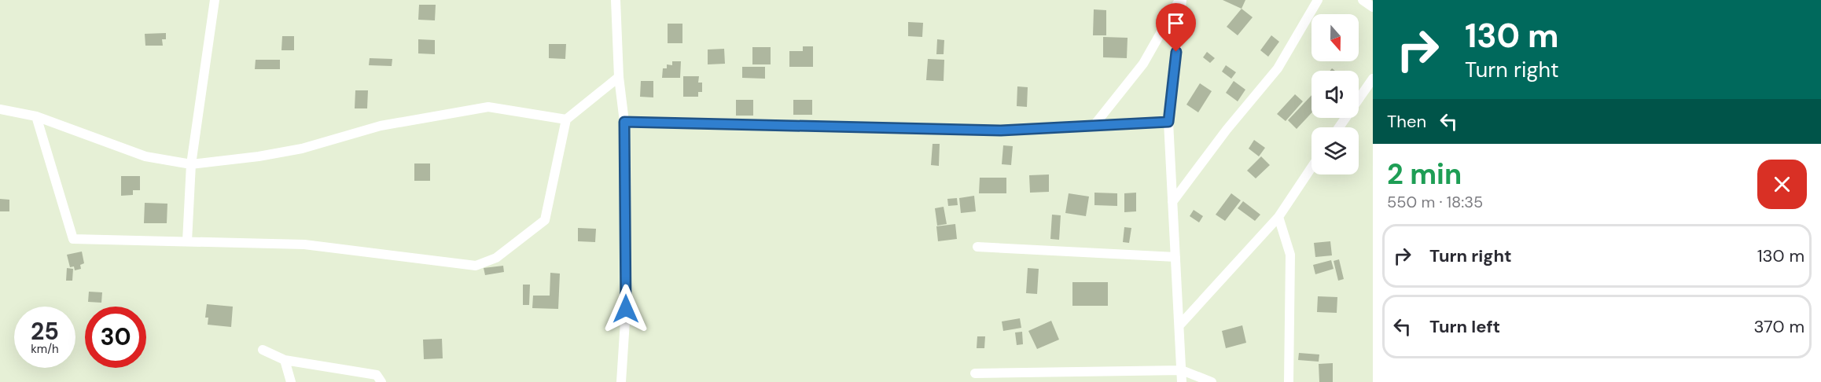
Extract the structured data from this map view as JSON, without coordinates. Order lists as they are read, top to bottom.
{
  "north": "bottom",
  "page": {
    "turn": ["130 m", "Turn right"],
    "then": "Then",
    "heading": ["2 min", "550 m · 18:35"],
    "list": [
      {
        "name": "Turn right",
        "value": "130 m"
      },
      {
        "name": "Turn left",
        "value": "370 m"
      }
    ],
    "speed": "25 km/h",
    "limit": "30"
  }
}
